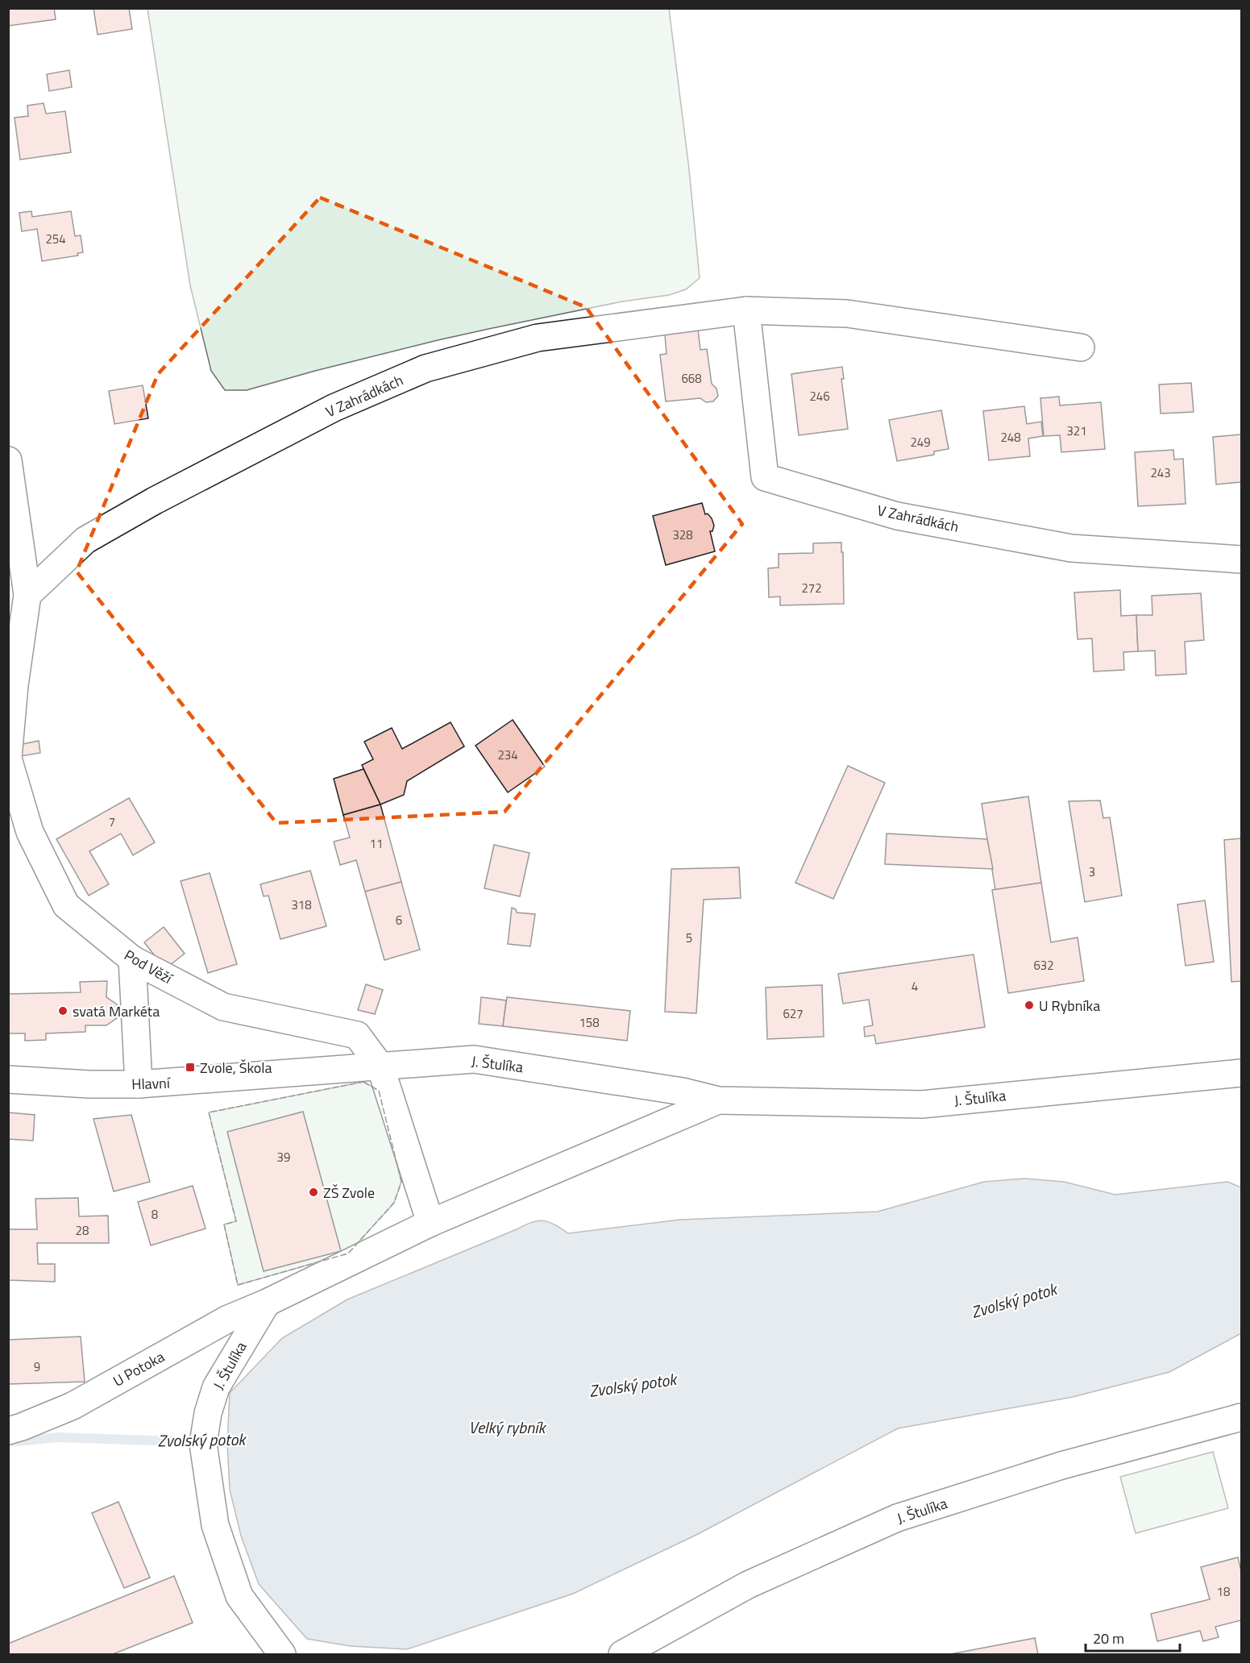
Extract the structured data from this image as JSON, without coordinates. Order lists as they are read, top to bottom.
{
  "streets": {
    "street": [
      "V Zahrádkách",
      "Pod Věží",
      "J. Štulíka",
      "Hlavní",
      "U Potoka"
    ]
  },
  "crossings": [
    ["V Zahrádkách", "Pod Věží"],
    ["Pod Věží", "J. Štulíka"],
    ["Pod Věží", "Hlavní"],
    ["J. Štulíka", "Hlavní"],
    ["J. Štulíka", "U Potoka"]
  ],
  "water": ["Zvolský potok", "Velký rybník"],
  "places": {
    "other": ["U Rybníka", "svatá Markéta", "ZŠ Zvole"],
    "transit": ["Zvole, Škola"]
  },
  "house_numbers": [
    "254",
    "668",
    "246",
    "321",
    "248",
    "249",
    "243",
    "328",
    "272",
    "234",
    "7",
    "11",
    "3",
    "318",
    "6",
    "5",
    "632",
    "4",
    "627",
    "158",
    "39",
    "8",
    "28",
    "9",
    "18"
  ],
  "scale_bar": "20 m"
}
